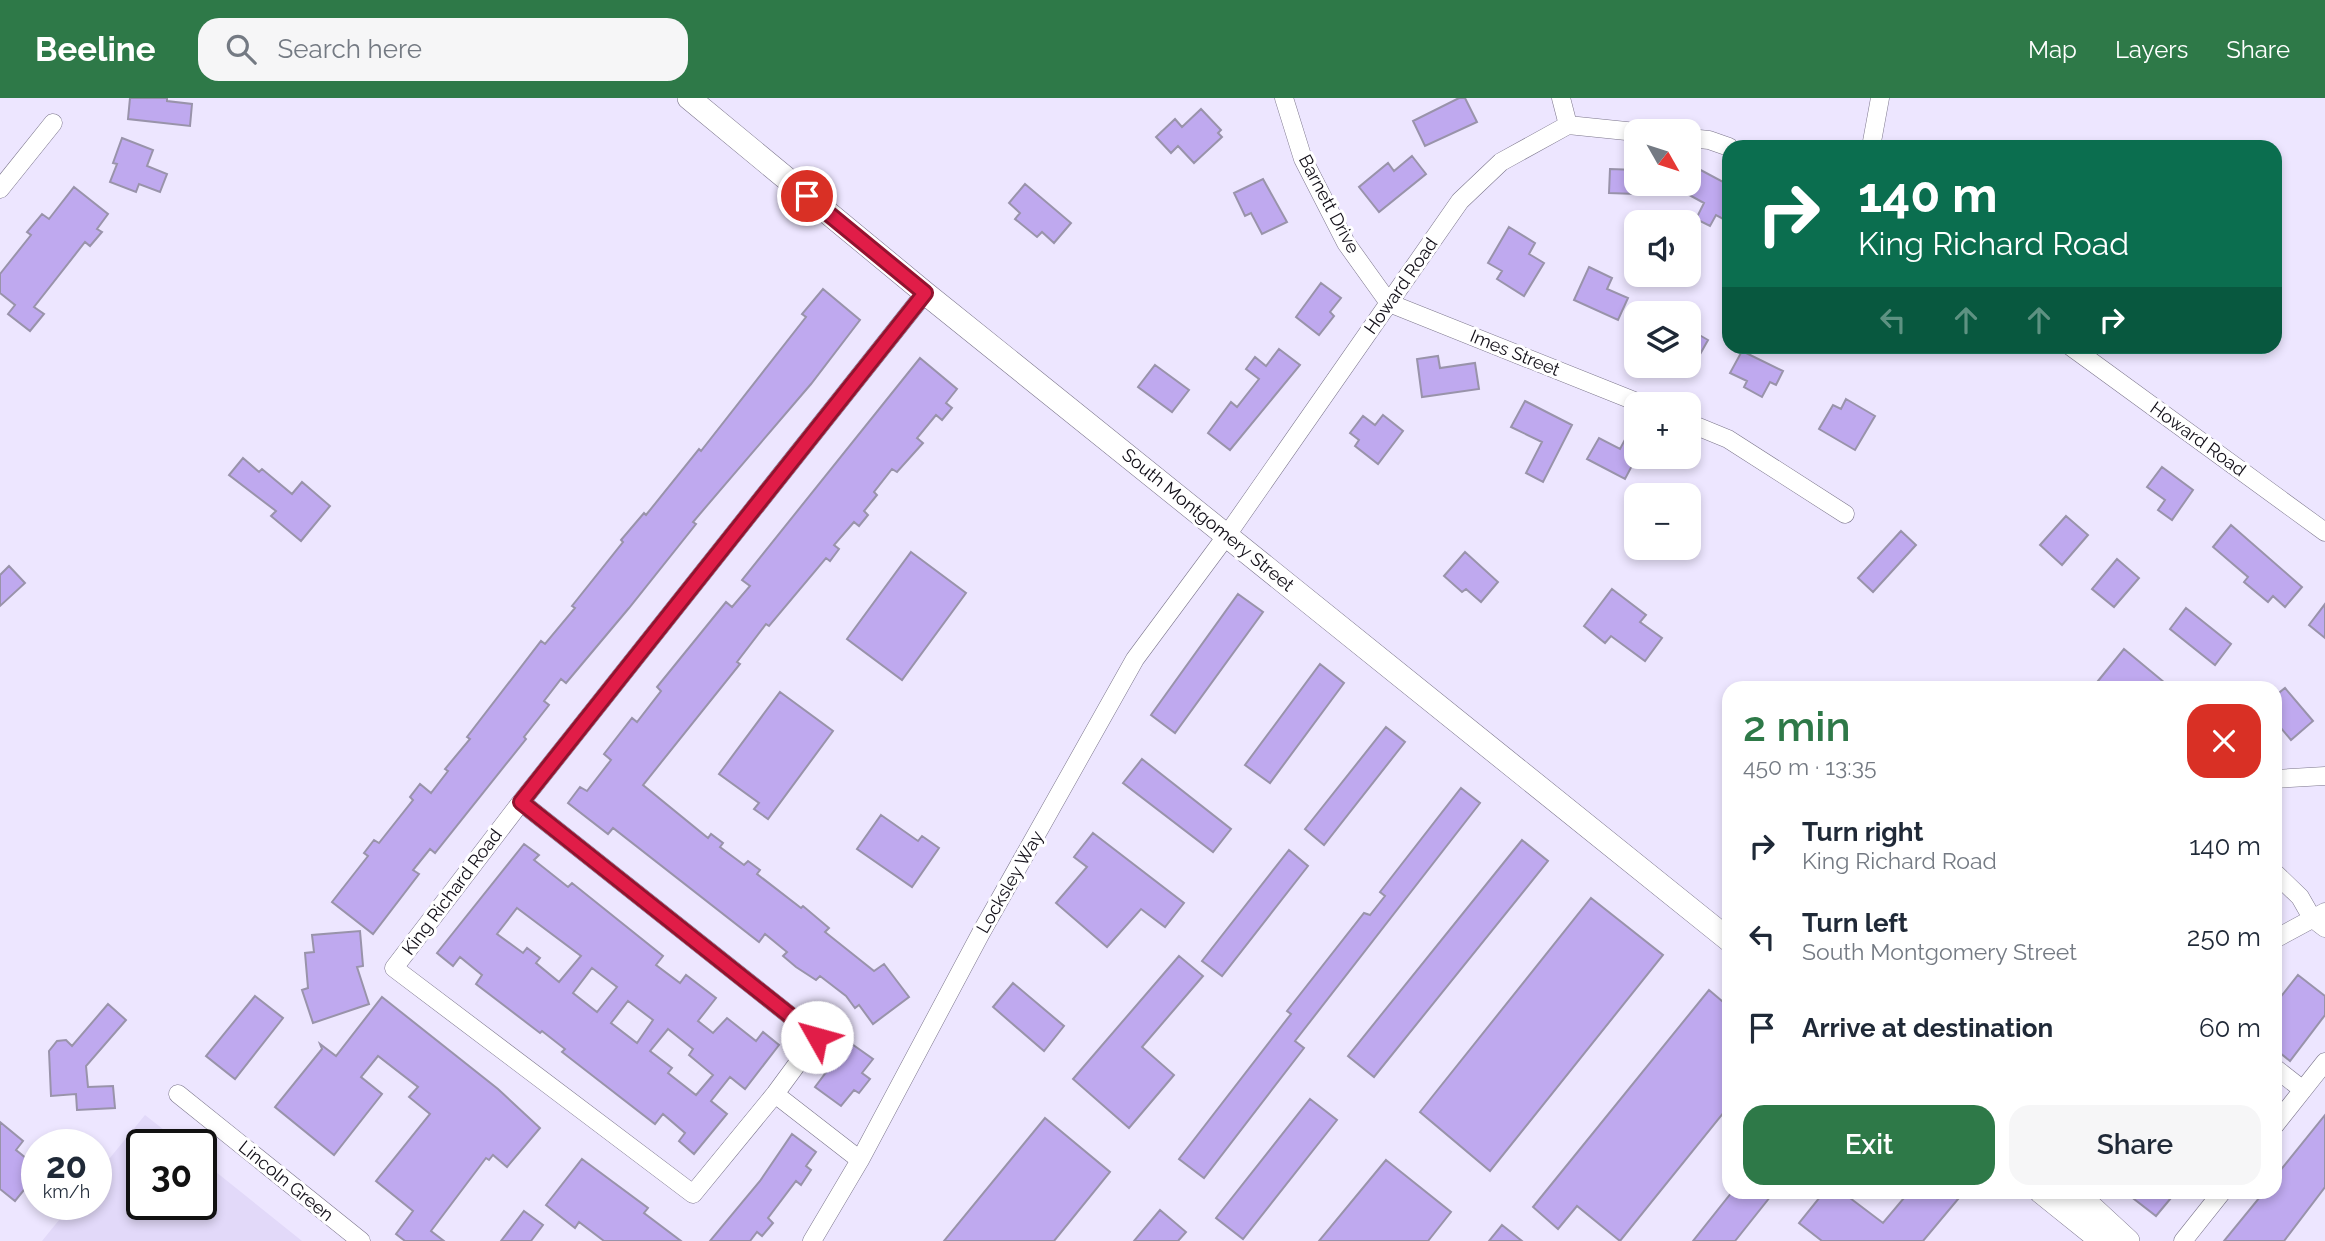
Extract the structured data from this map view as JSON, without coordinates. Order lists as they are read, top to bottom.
{
  "streets": {
    "street": [
      "Barnett Drive",
      "Howard Road",
      "Imes Street",
      "South Montgomery Street",
      "Locksley Way",
      "King Richard Road",
      "Lincoln Green"
    ]
  },
  "crossings": [
    ["Barnett Drive", "Howard Road"],
    ["Barnett Drive", "Imes Street"],
    ["Howard Road", "Imes Street"],
    ["Howard Road", "South Montgomery Street"],
    ["Howard Road", "Locksley Way"],
    ["South Montgomery Street", "Locksley Way"],
    ["South Montgomery Street", "King Richard Road"]
  ],
  "north": "bottom right",
  "page": {
    "header": "Beeline",
    "search": "Search here",
    "nav": ["Map", "Layers", "Share"],
    "map_buttons": ["+", "−"],
    "turn": ["140 m", "King Richard Road"],
    "heading": ["2 min", "450 m · 13:35"],
    "list": [
      {
        "name": "Turn right",
        "note": "King Richard Road",
        "value": "140 m"
      },
      {
        "name": "Turn left",
        "note": "South Montgomery Street",
        "value": "250 m"
      },
      {
        "name": "Arrive at destination",
        "value": "60 m"
      }
    ],
    "buttons": ["Exit", "Share"],
    "speed": "20 km/h",
    "limit": "30"
  }
}
